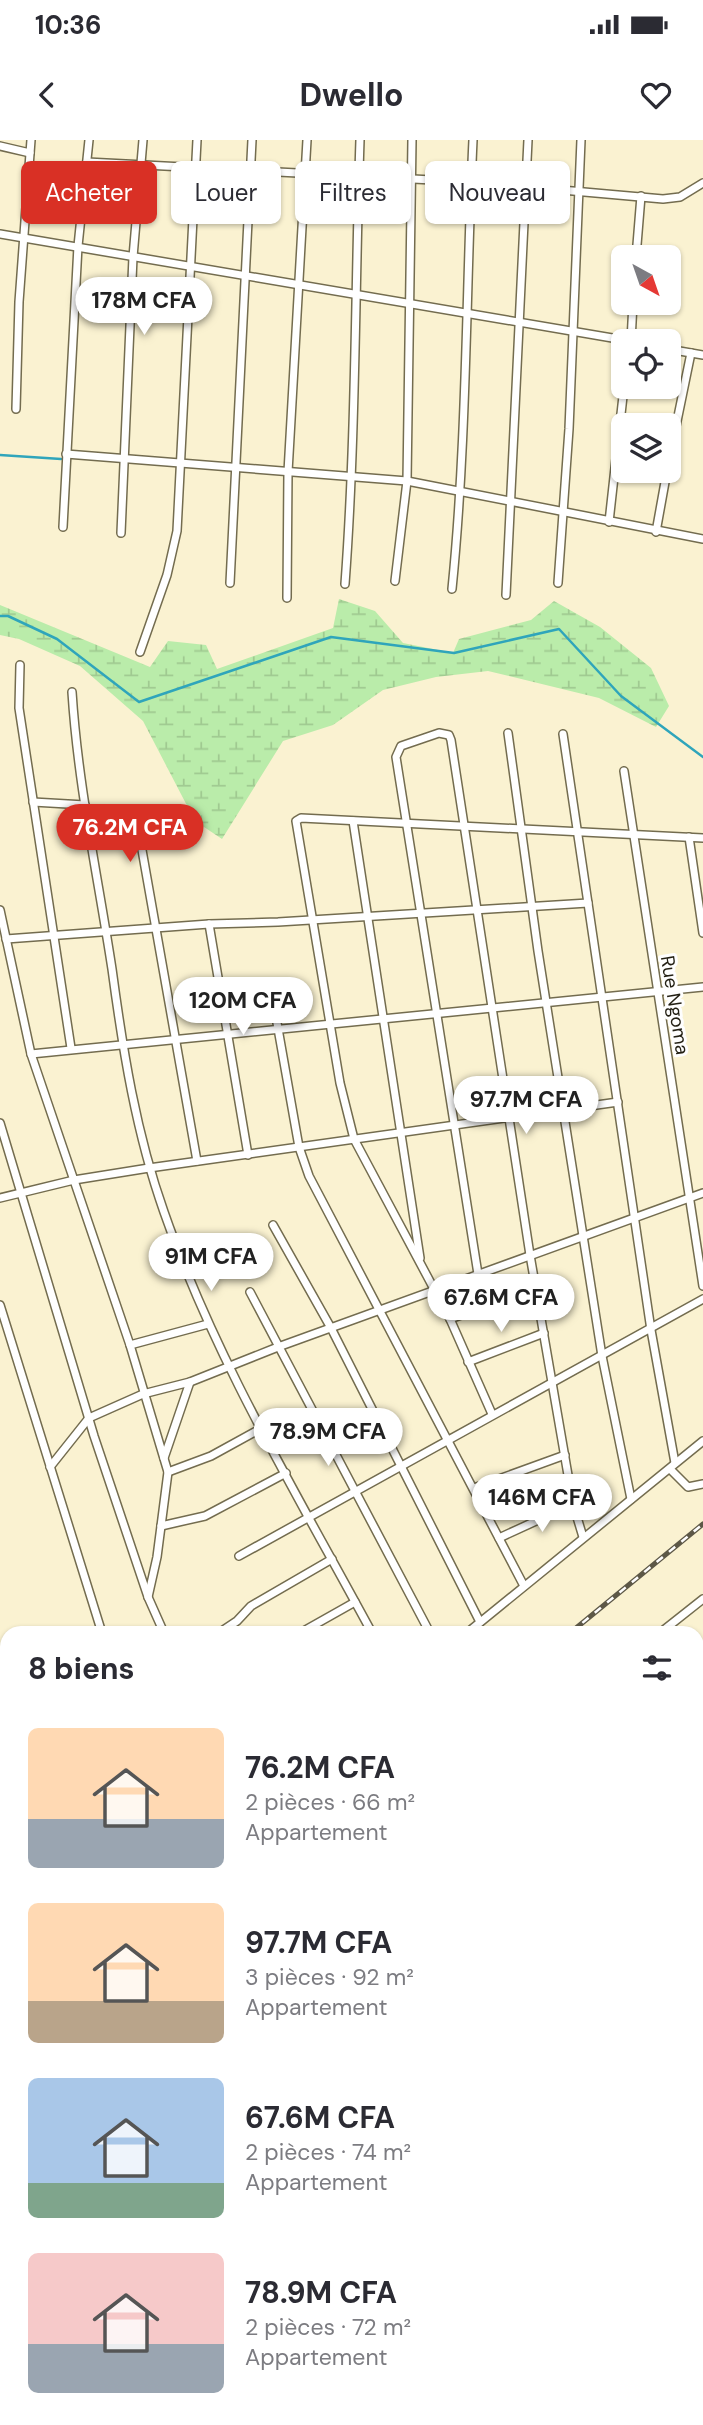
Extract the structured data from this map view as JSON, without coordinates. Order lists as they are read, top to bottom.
{
  "streets": {
    "street": ["Rue Ngoma"]
  },
  "north": "bottom right",
  "page": {
    "status": "10:36",
    "header": "Dwello",
    "chip": [
      "Acheter",
      "Louer",
      "Filtres",
      "Nouveau"
    ],
    "price": [
      "178M CFA",
      "76.2M CFA",
      "120M CFA",
      "97.7M CFA",
      "91M CFA",
      "67.6M CFA",
      "78.9M CFA",
      "146M CFA"
    ],
    "heading": "8 biens",
    "list": [
      {
        "name": "76.2M CFA",
        "note": "2 pièces · 66 m² · Appartement"
      },
      {
        "name": "97.7M CFA",
        "note": "3 pièces · 92 m² · Appartement"
      },
      {
        "name": "67.6M CFA",
        "note": "2 pièces · 74 m² · Appartement"
      },
      {
        "name": "78.9M CFA",
        "note": "2 pièces · 72 m² · Appartement"
      }
    ]
  }
}
